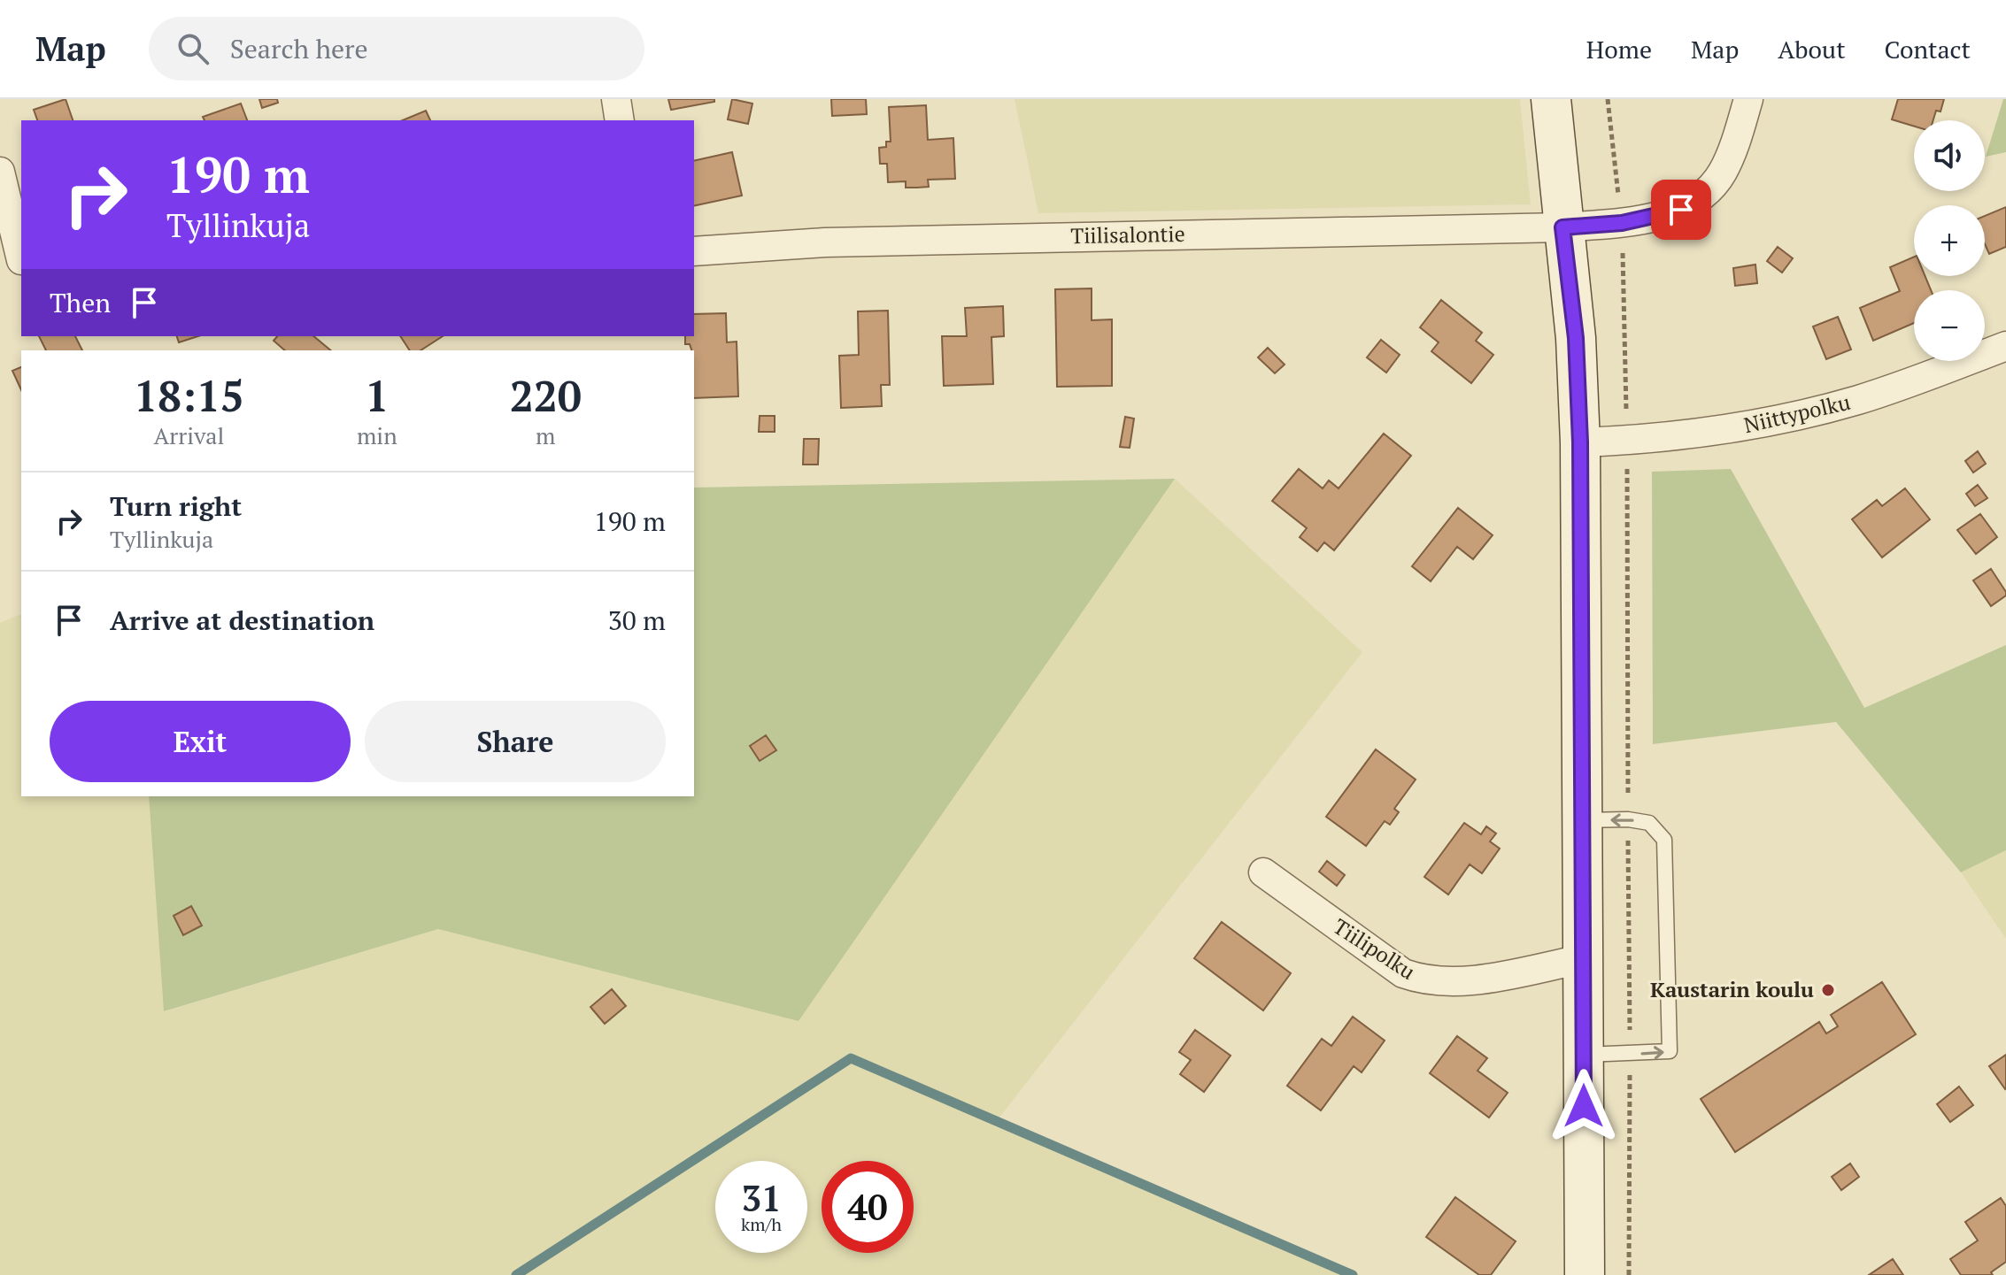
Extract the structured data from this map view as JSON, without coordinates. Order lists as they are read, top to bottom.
{
  "streets": {
    "street": ["Tiilisalontie", "Niittypolku", "Tiilipolku"]
  },
  "places": ["Kaustarin koulu"],
  "page": {
    "header": "Map",
    "search": "Search here",
    "nav": [
      "Home",
      "Map",
      "About",
      "Contact"
    ],
    "map_buttons": ["+", "−"],
    "turn": ["190 m", "Tyllinkuja"],
    "then": "Then",
    "eta": [
      "18:15",
      "Arrival",
      "1",
      "min",
      "220",
      "m"
    ],
    "list": [
      {
        "name": "Turn right",
        "note": "Tyllinkuja",
        "value": "190 m"
      },
      {
        "name": "Arrive at destination",
        "value": "30 m"
      }
    ],
    "buttons": ["Exit", "Share"],
    "speed": "31 km/h",
    "limit": "40"
  }
}
